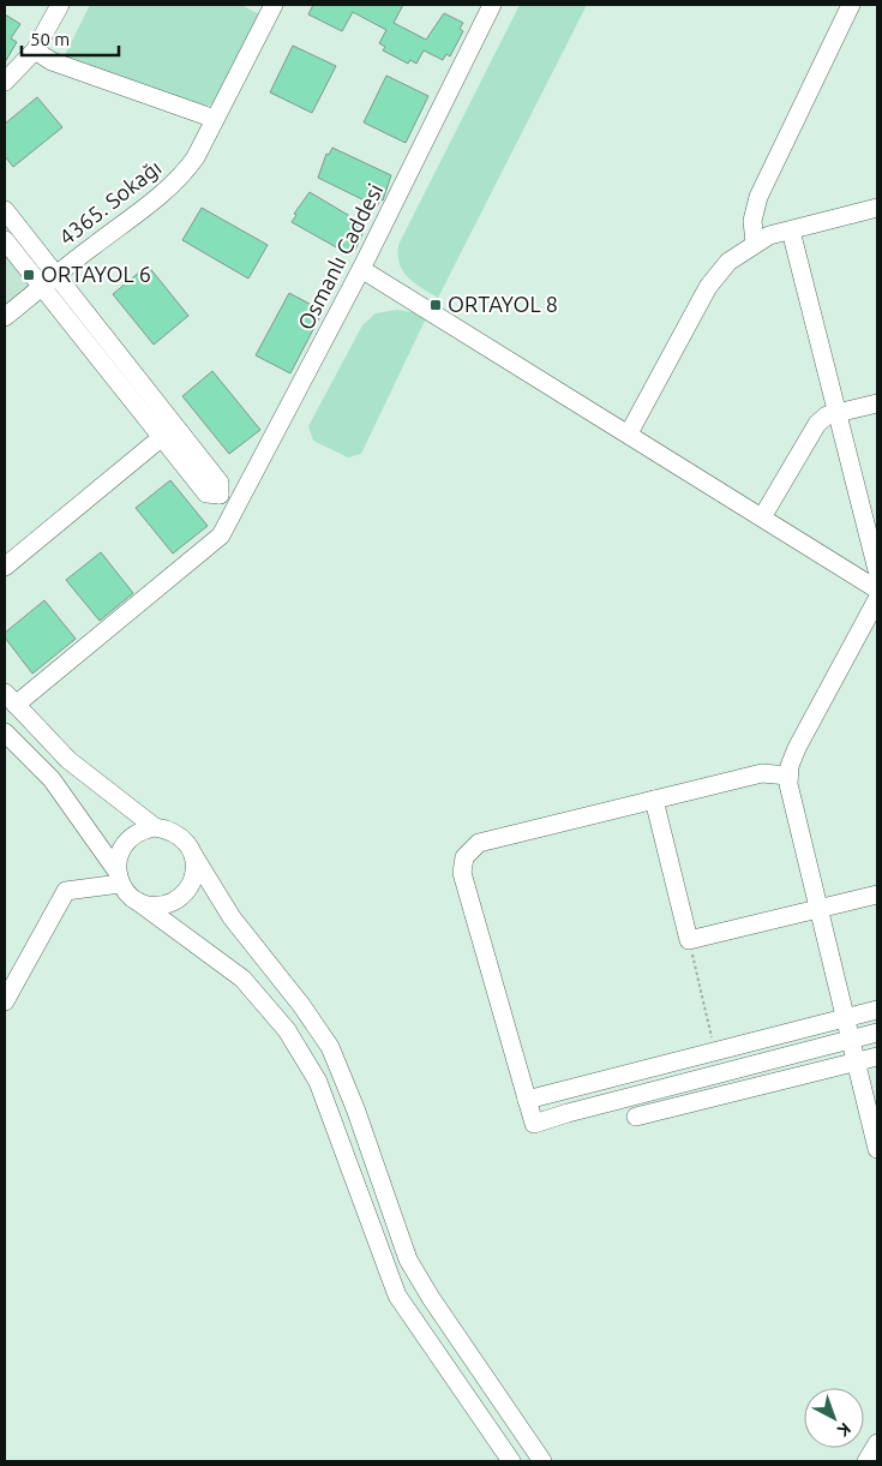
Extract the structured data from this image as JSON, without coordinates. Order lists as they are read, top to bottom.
{
  "streets": {
    "street": ["4365. Sokağı", "Osmanlı Caddesi"]
  },
  "places": {
    "transit": ["ORTAYOL 6", "ORTAYOL 8"]
  },
  "scale_bar": "50 m",
  "north": "bottom right"
}
